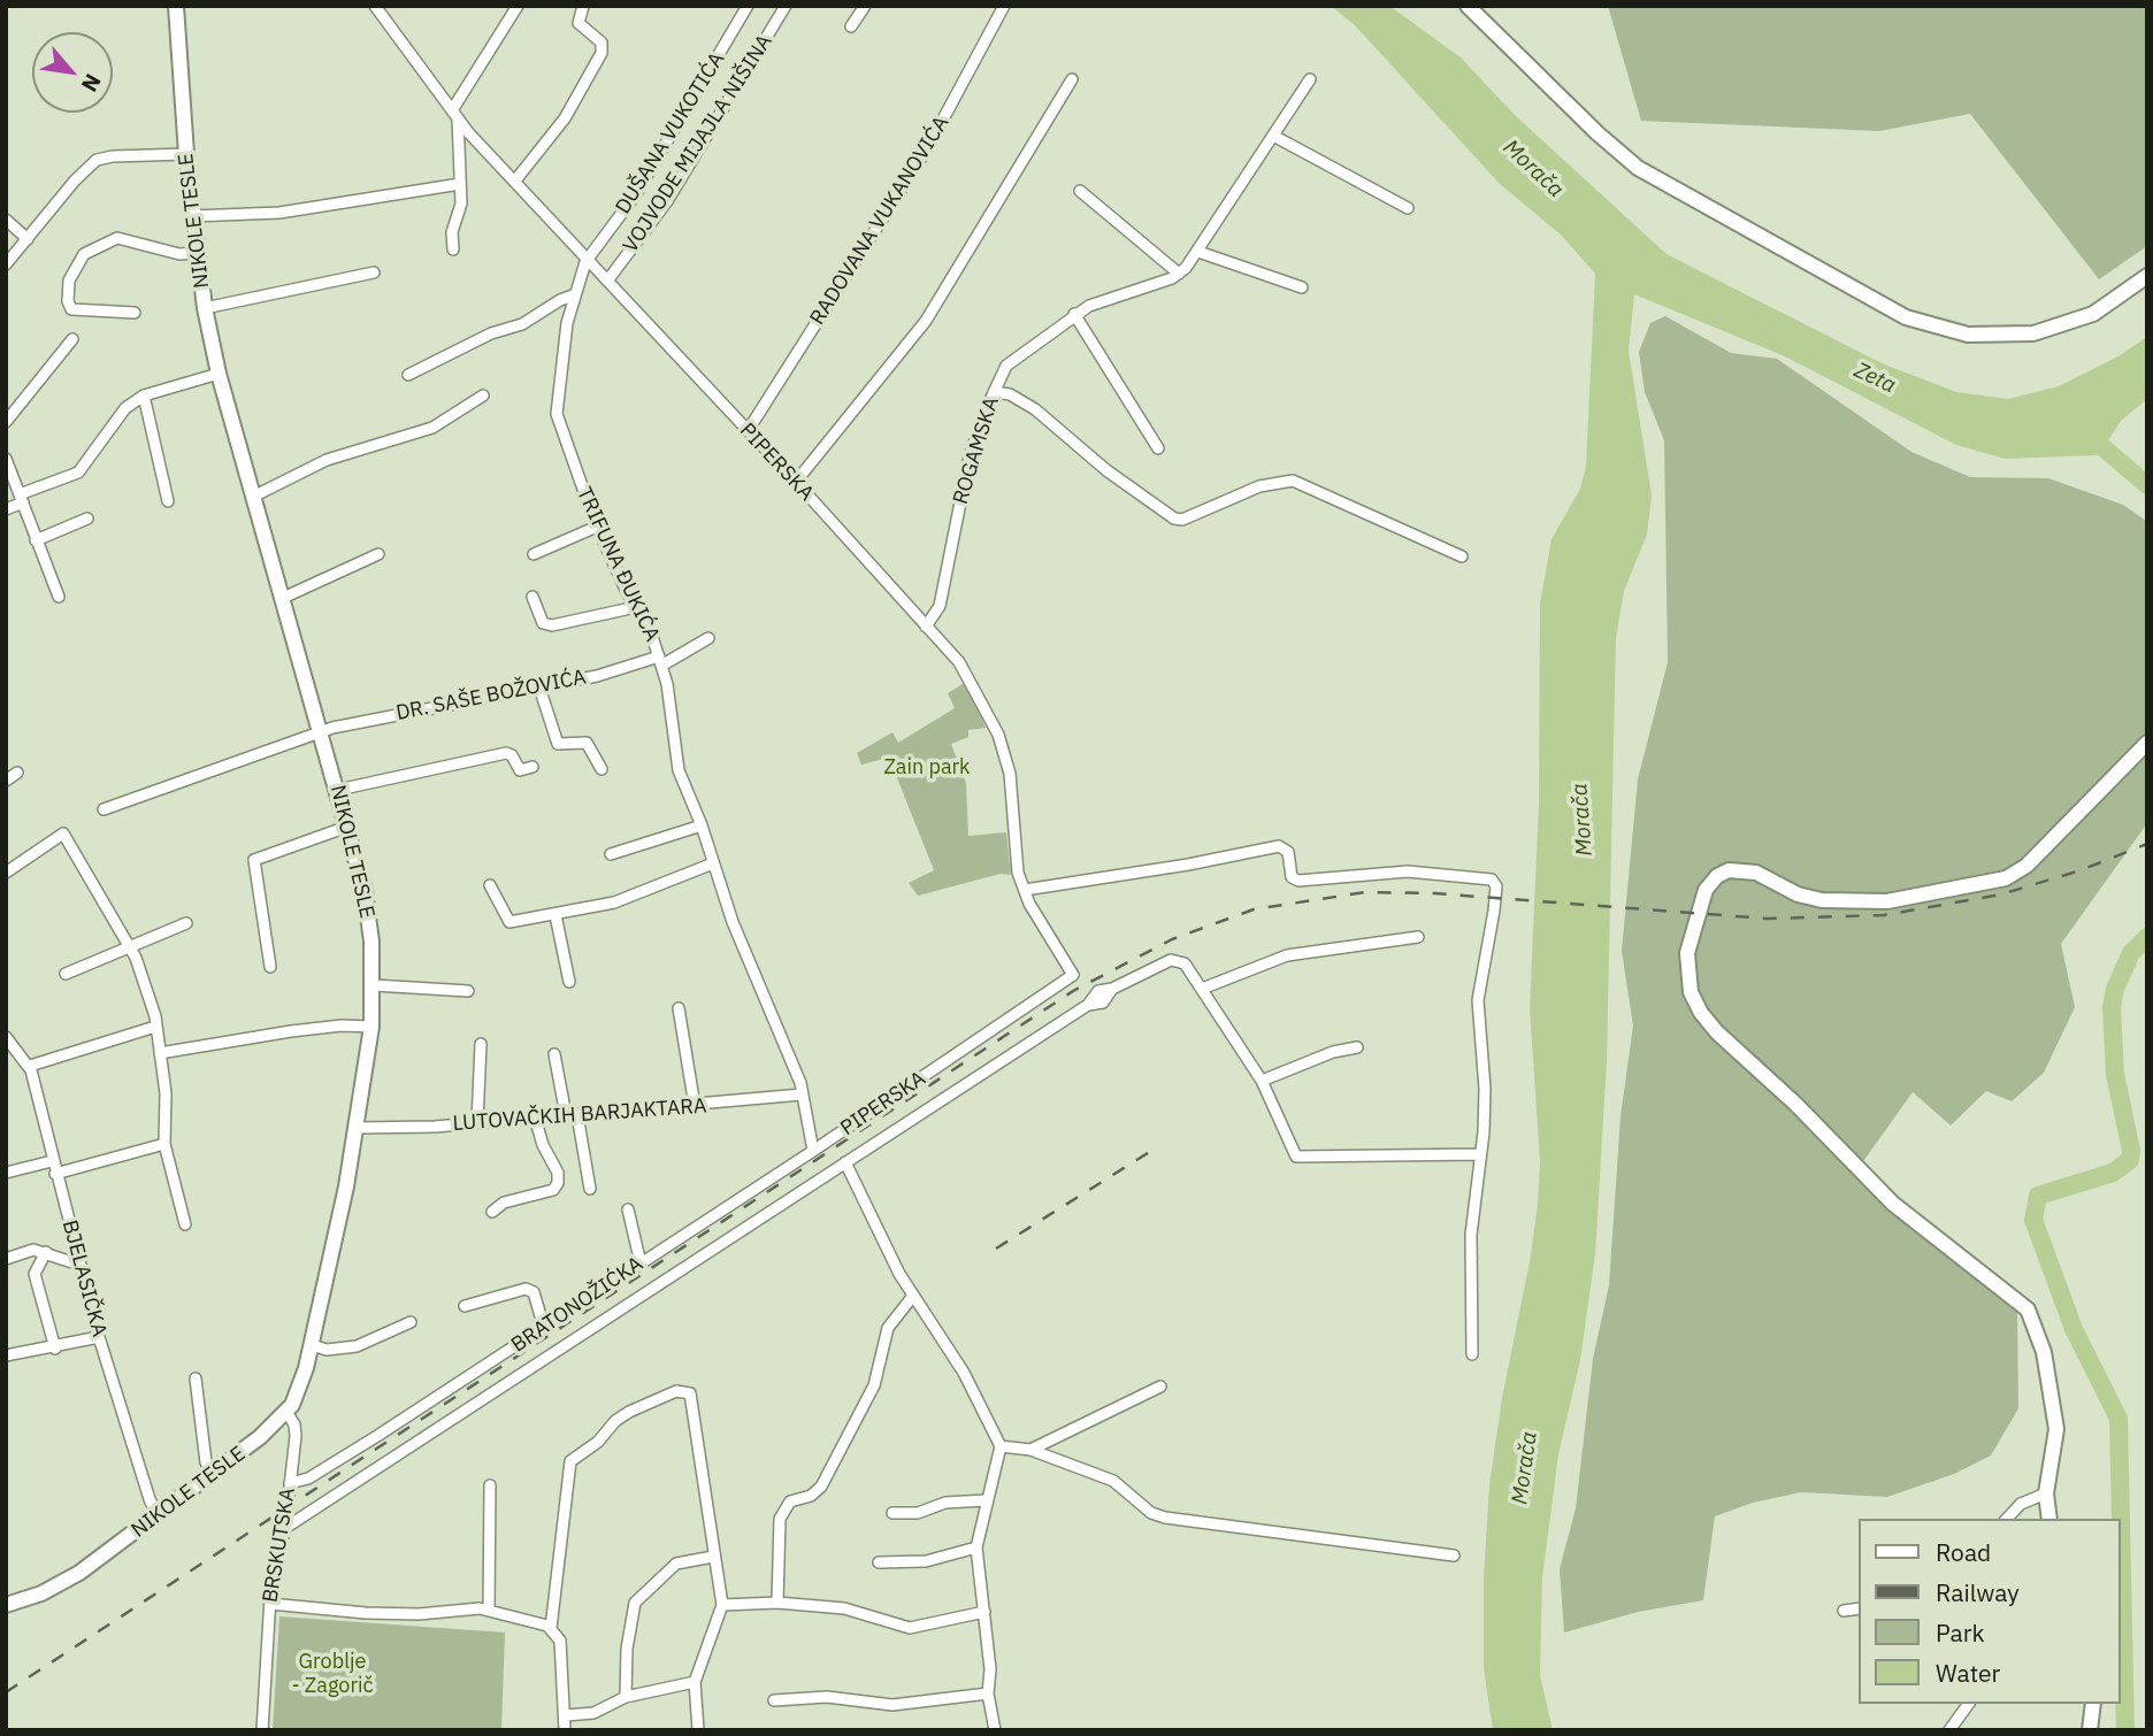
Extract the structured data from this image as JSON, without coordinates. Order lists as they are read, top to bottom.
{
  "streets": {
    "street": [
      "DUŠANA VUKOTIĆA",
      "VOJVODE MIJAJLA NIŠINA",
      "NIKOLE TESLE",
      "RADOVANA VUKANOVIĆA",
      "ROGAMSKA",
      "PIPERSKA",
      "TRIFUNA ĐUKIĆA",
      "DR. SAŠE BOŽOVIĆA",
      "LUTOVAČKIH BARJAKTARA",
      "BJELASIČKA",
      "BRATONOŽIĆKA",
      "BRSKUTSKA"
    ]
  },
  "crossings": [
    ["DUŠANA VUKOTIĆA", "PIPERSKA"],
    ["DUŠANA VUKOTIĆA", "TRIFUNA ĐUKIĆA"],
    ["VOJVODE MIJAJLA NIŠINA", "PIPERSKA"],
    ["NIKOLE TESLE", "DR. SAŠE BOŽOVIĆA"],
    ["NIKOLE TESLE", "LUTOVAČKIH BARJAKTARA"],
    ["NIKOLE TESLE", "BJELASIČKA"],
    ["NIKOLE TESLE", "BRSKUTSKA"],
    ["RADOVANA VUKANOVIĆA", "PIPERSKA"],
    ["ROGAMSKA", "PIPERSKA"],
    ["PIPERSKA", "TRIFUNA ĐUKIĆA"],
    ["PIPERSKA", "BRATONOŽIĆKA"],
    ["TRIFUNA ĐUKIĆA", "DR. SAŠE BOŽOVIĆA"],
    ["TRIFUNA ĐUKIĆA", "LUTOVAČKIH BARJAKTARA"],
    ["BRATONOŽIĆKA", "BRSKUTSKA"]
  ],
  "water": ["Morača", "Zeta"],
  "parks": ["Zain park", "Groblje - Zagorič"],
  "legend": [
    "Road",
    "Railway",
    "Park",
    "Water"
  ],
  "north": "bottom right"
}
